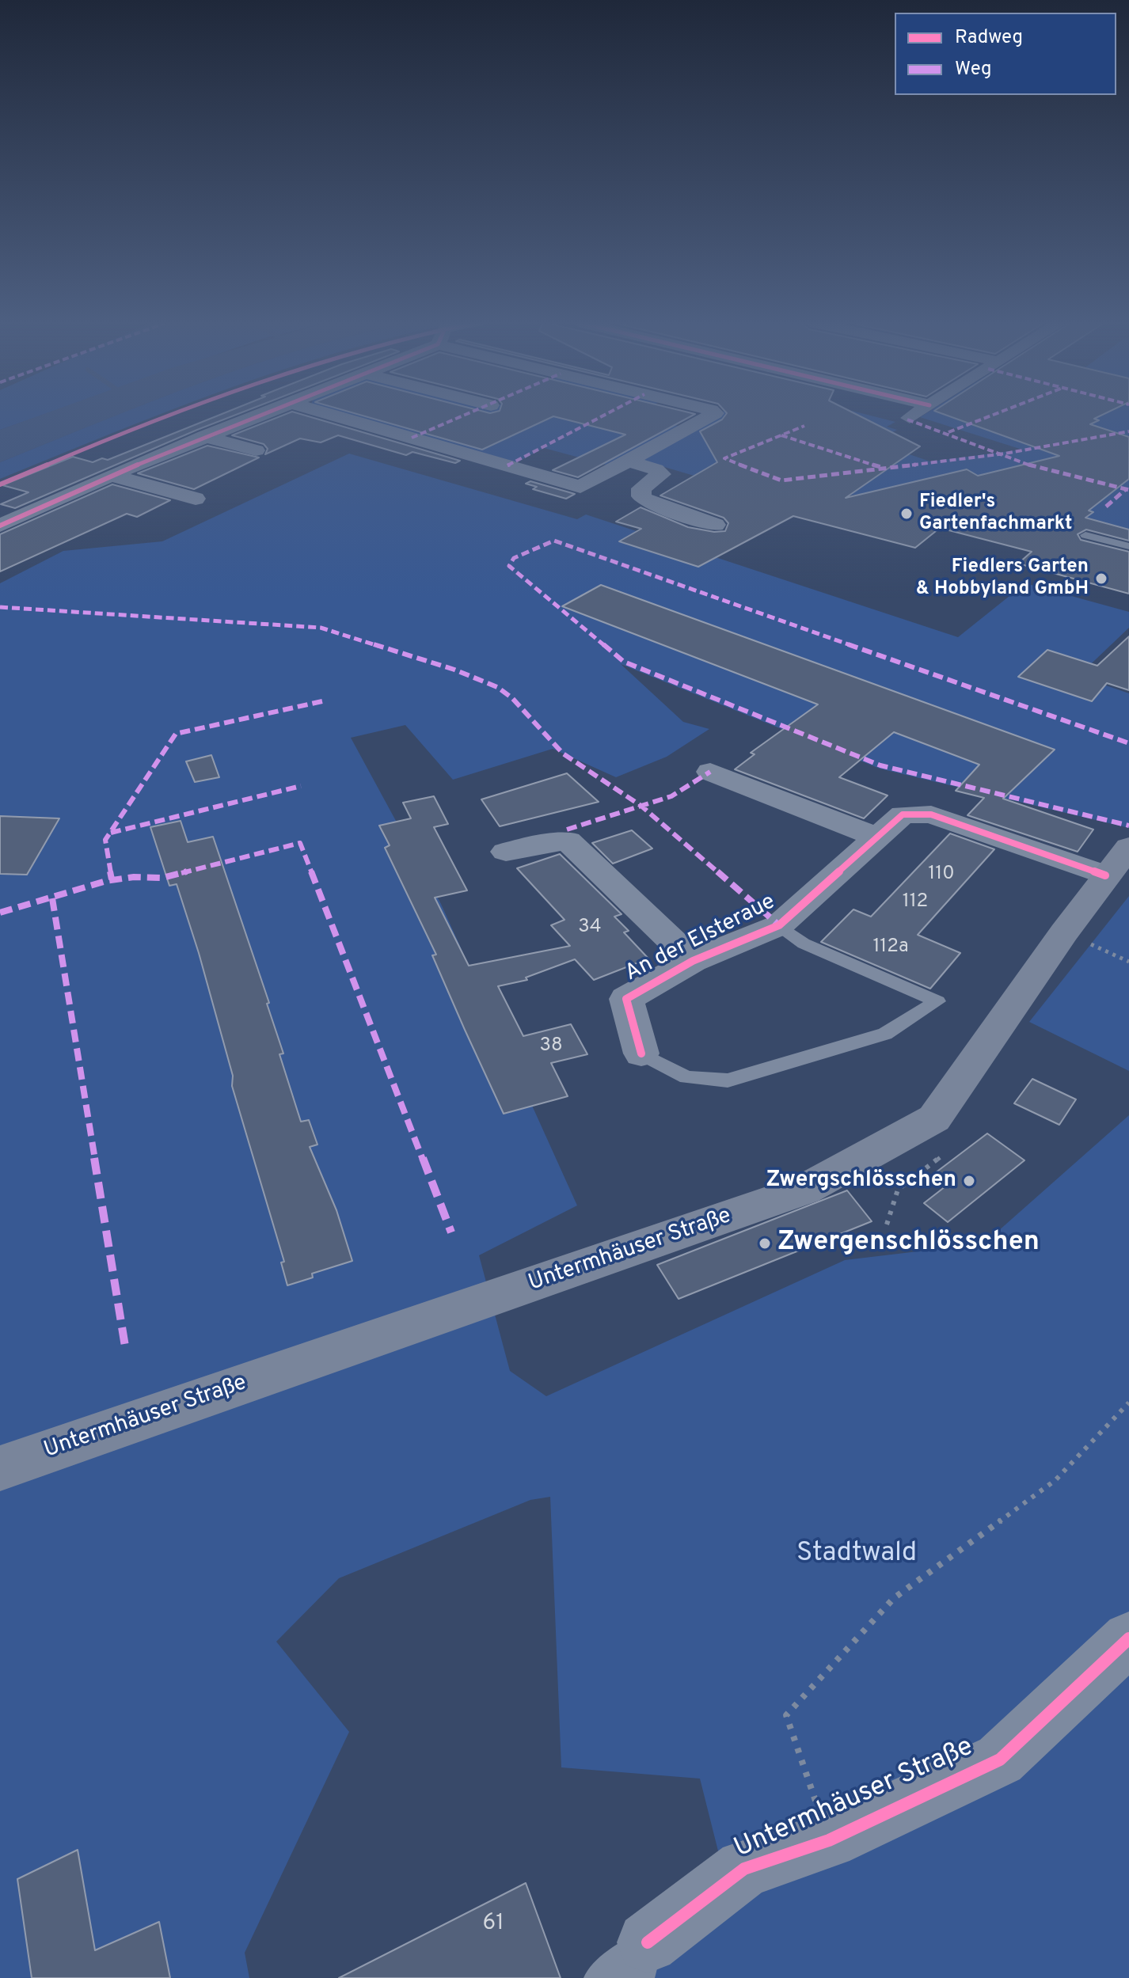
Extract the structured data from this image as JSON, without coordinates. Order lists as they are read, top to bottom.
{
  "streets": {
    "main road": ["Untermhäuser Straße"],
    "street": ["An der Elsteraue"]
  },
  "crossings": [
    ["An der Elsteraue", "Untermhäuser Straße"]
  ],
  "parks": ["Stadtwald"],
  "places": [
    "Fiedler's Gartenfachmarkt",
    "Fiedlers Garten & Hobbyland GmbH",
    "Zwergschlösschen",
    "Zwergenschlösschen"
  ],
  "house_numbers": [
    "110",
    "112",
    "34",
    "112a",
    "38",
    "61"
  ],
  "legend": ["Radweg", "Weg"]
}
